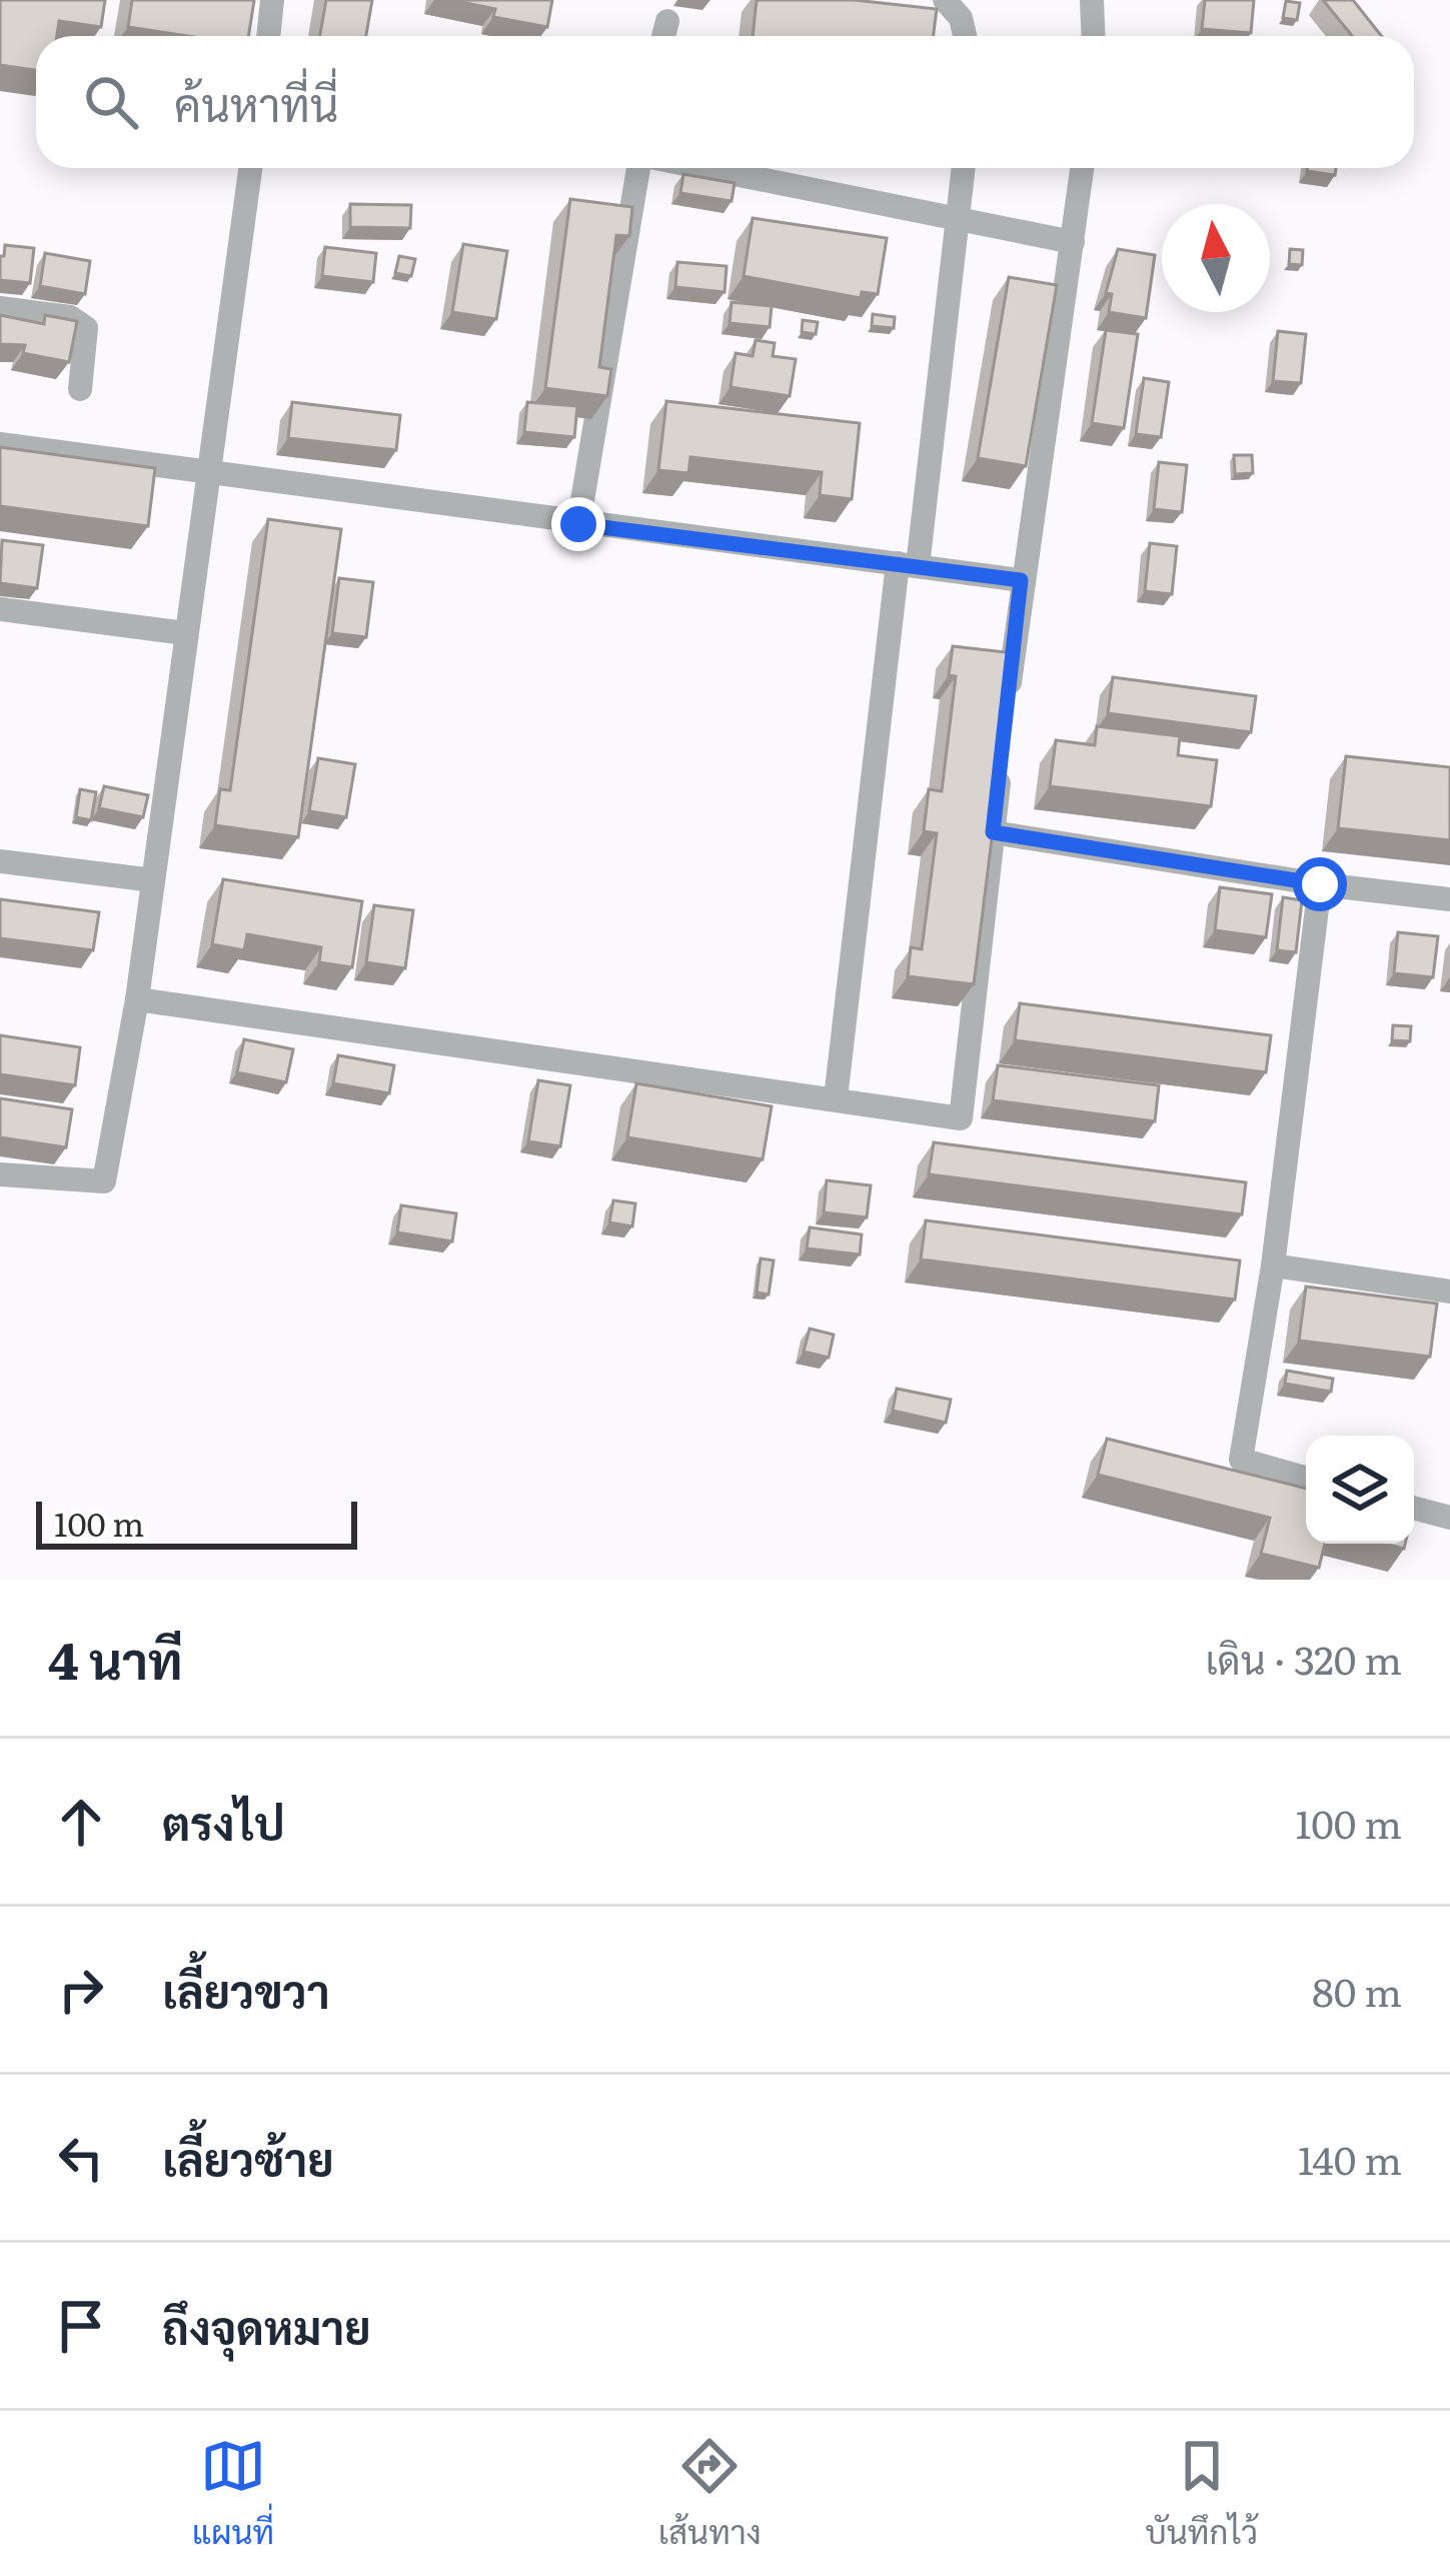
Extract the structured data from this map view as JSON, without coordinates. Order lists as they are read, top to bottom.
{
  "scale_bar": "100 m",
  "north": "top",
  "page": {
    "search": "ค้นหาที่นี่",
    "scale": "100 m",
    "heading": ["4 นาที", "เดิน · 320 m"],
    "list": [
      ["ตรงไป", "100 m"],
      ["เลี้ยวขวา", "80 m"],
      ["เลี้ยวซ้าย", "140 m"],
      "ถึงจุดหมาย"
    ],
    "nav": ["แผนที่", "เส้นทาง", "บันทึกไว้"]
  }
}
